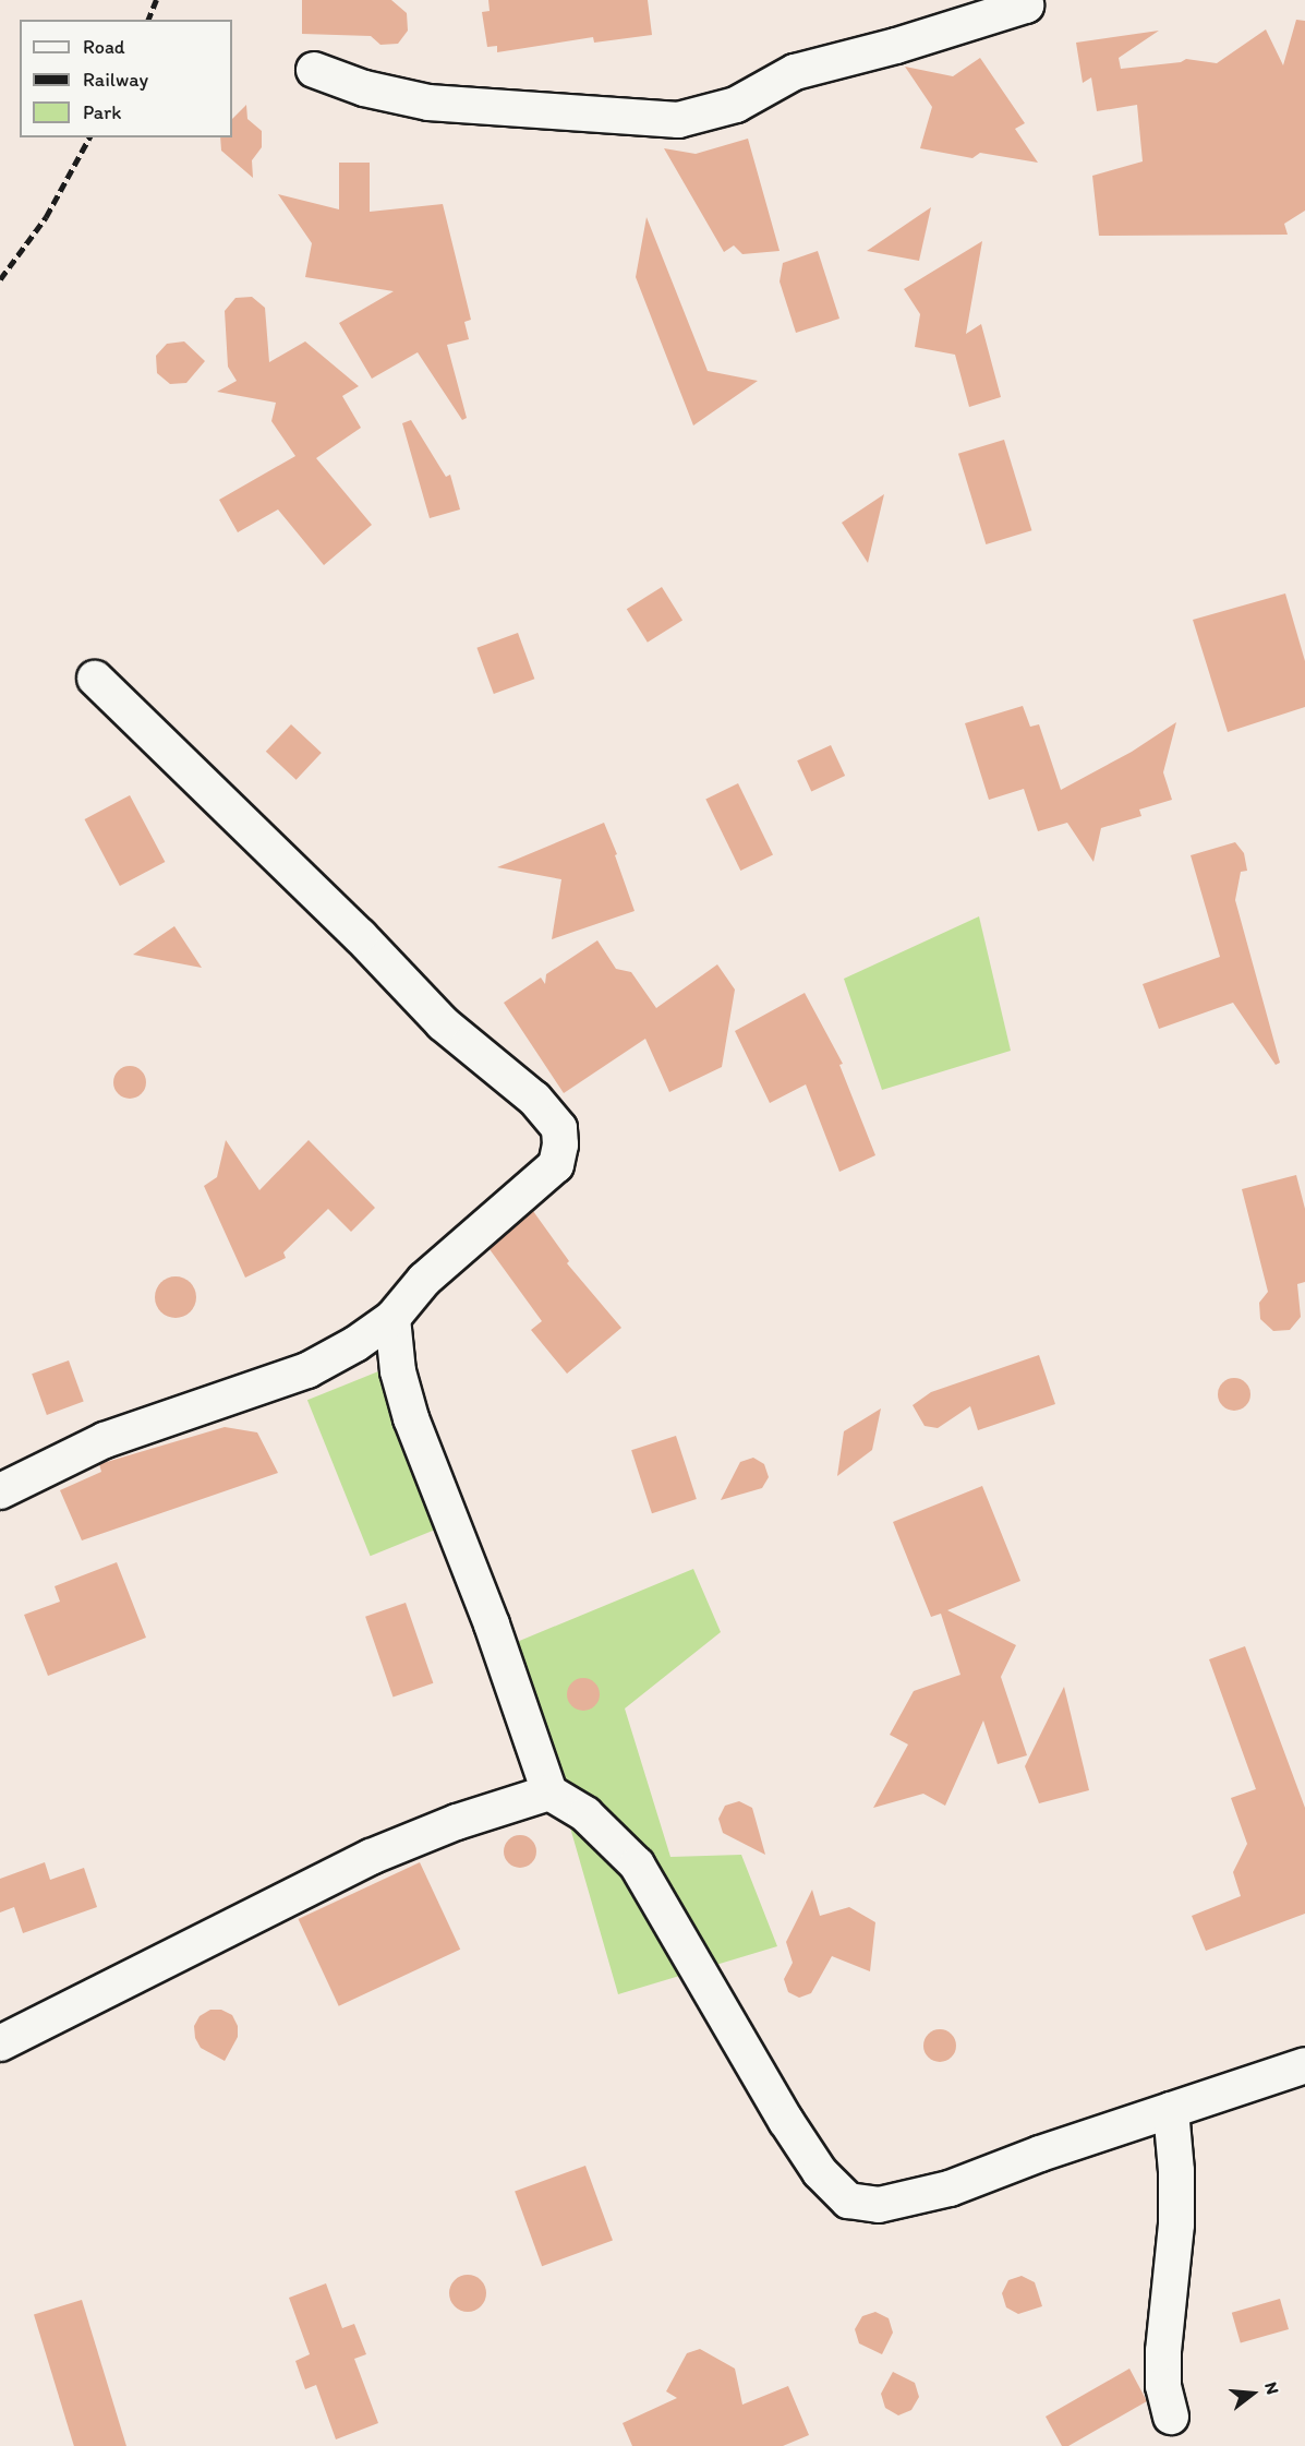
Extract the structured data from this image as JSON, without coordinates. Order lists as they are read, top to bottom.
{
  "legend": ["Road", "Railway", "Park"],
  "north": "right"
}
